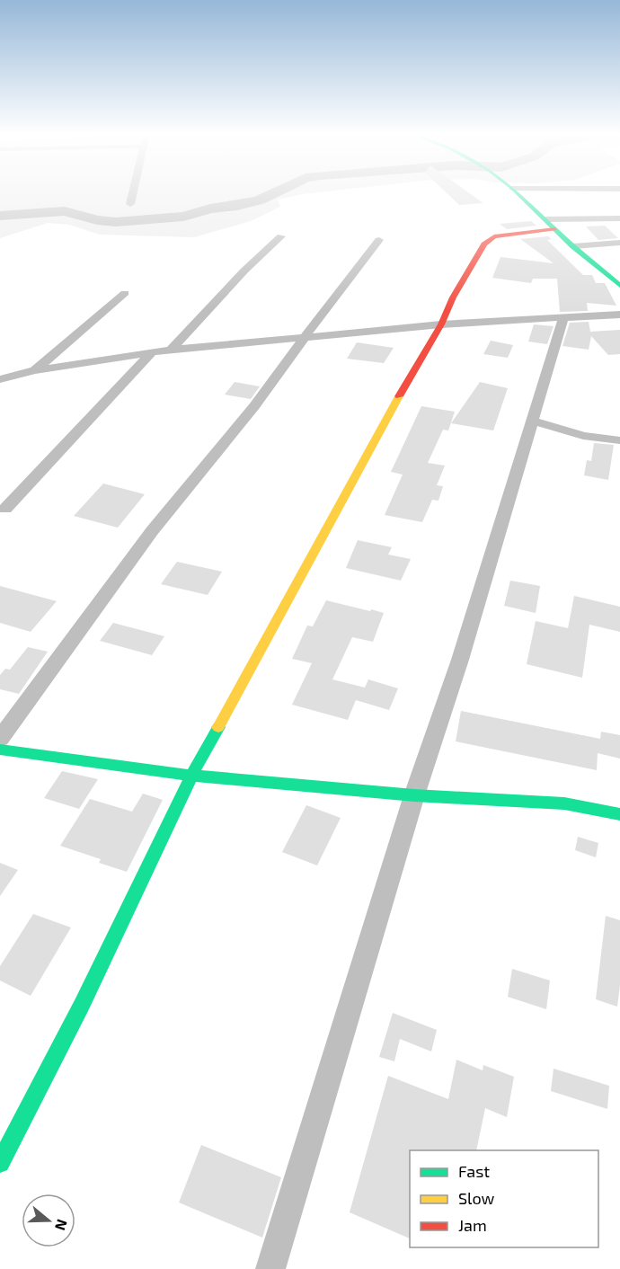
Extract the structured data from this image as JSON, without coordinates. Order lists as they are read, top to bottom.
{
  "legend": ["Fast", "Slow", "Jam"],
  "north": "right"
}
